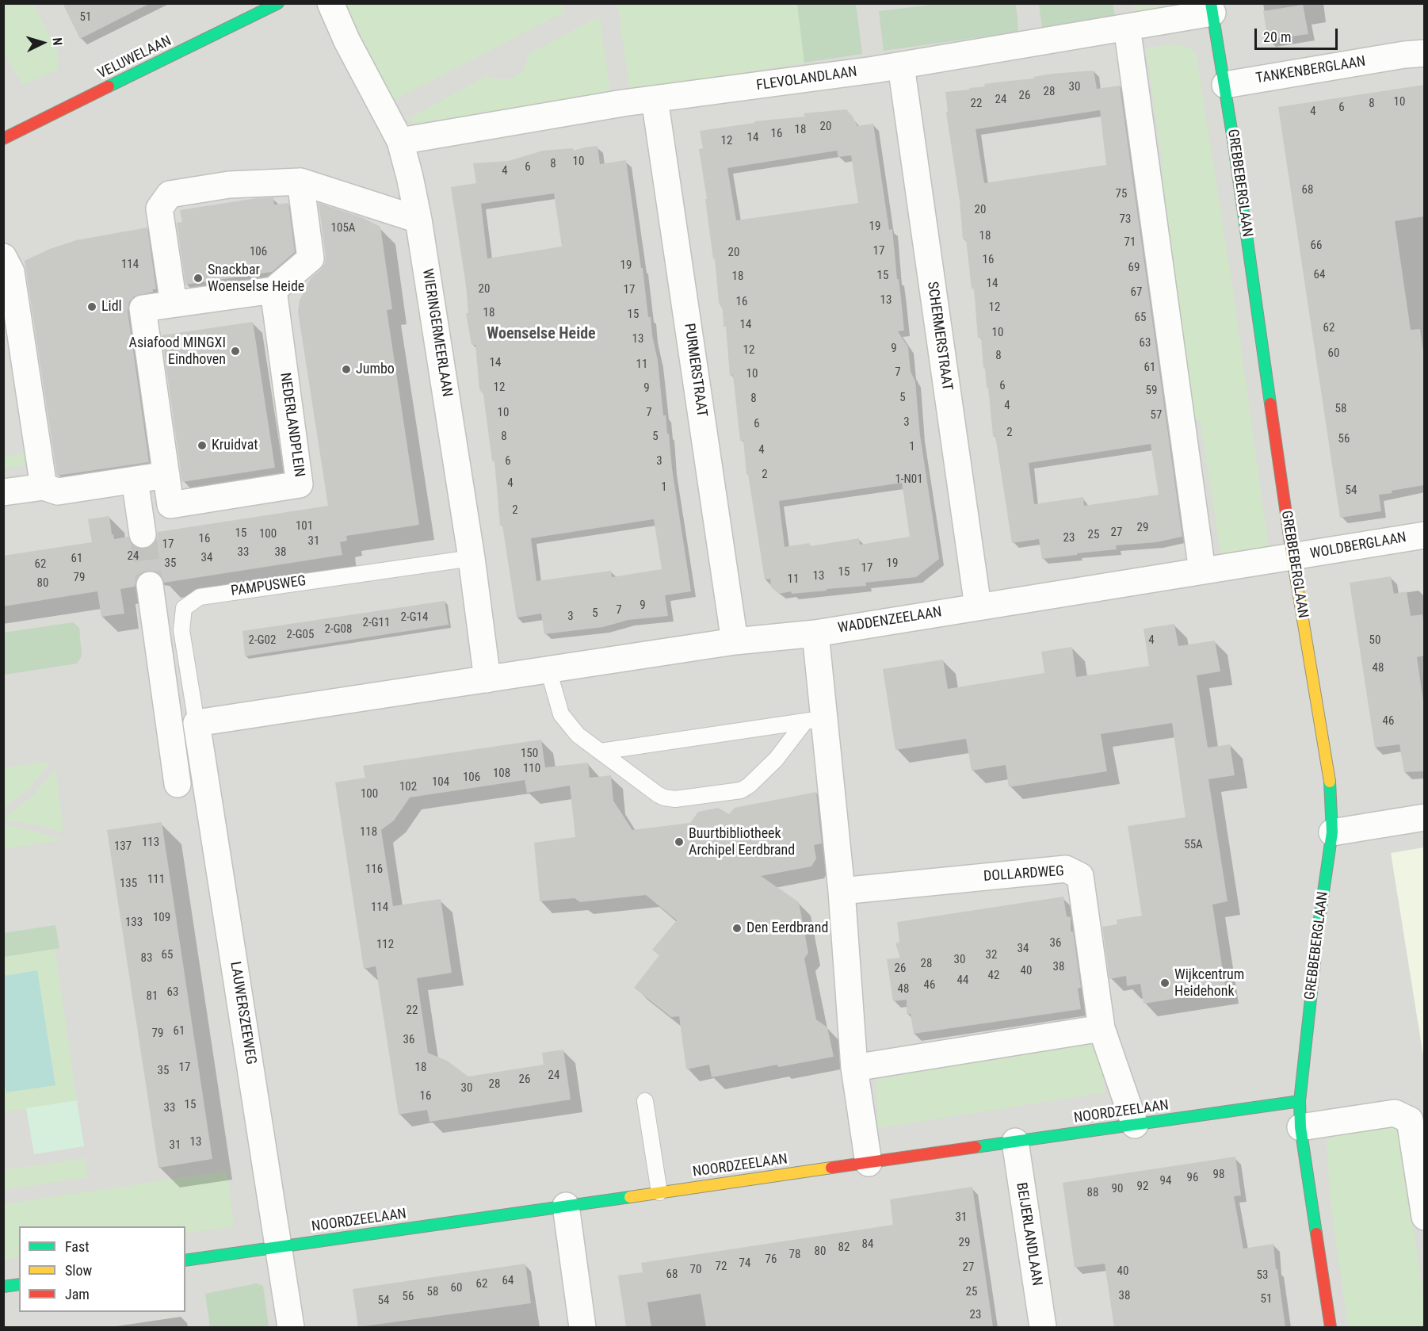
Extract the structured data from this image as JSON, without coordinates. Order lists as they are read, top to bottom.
{
  "streets": {
    "street": [
      "VELUWELAAN",
      "TANKENBERGLAAN",
      "FLEVOLANDLAAN",
      "GREBBEBERGLAAN",
      "WIERINGERMEERLAAN",
      "SCHERMERSTRAAT",
      "PURMERSTRAAT",
      "NEDERLANDPLEIN",
      "WOLDBERGLAAN",
      "PAMPUSWEG",
      "WADDENZEELAAN",
      "DOLLARDWEG",
      "LAUWERSZEEWEG",
      "NOORDZEELAAN",
      "BEIJERLANDLAAN"
    ]
  },
  "crossings": [
    ["TANKENBERGLAAN", "GREBBEBERGLAAN"],
    ["FLEVOLANDLAAN", "GREBBEBERGLAAN"],
    ["FLEVOLANDLAAN", "WIERINGERMEERLAAN"],
    ["FLEVOLANDLAAN", "SCHERMERSTRAAT"],
    ["FLEVOLANDLAAN", "PURMERSTRAAT"],
    ["GREBBEBERGLAAN", "WOLDBERGLAAN"],
    ["GREBBEBERGLAAN", "WADDENZEELAAN"],
    ["GREBBEBERGLAAN", "NOORDZEELAAN"],
    ["WIERINGERMEERLAAN", "PAMPUSWEG"],
    ["WIERINGERMEERLAAN", "WADDENZEELAAN"],
    ["SCHERMERSTRAAT", "WADDENZEELAAN"],
    ["PURMERSTRAAT", "WADDENZEELAAN"],
    ["WOLDBERGLAAN", "WADDENZEELAAN"],
    ["PAMPUSWEG", "LAUWERSZEEWEG"],
    ["DOLLARDWEG", "NOORDZEELAAN"],
    ["LAUWERSZEEWEG", "NOORDZEELAAN"],
    ["NOORDZEELAAN", "BEIJERLANDLAAN"]
  ],
  "districts": ["Woenselse Heide"],
  "places": [
    "Snackbar Woenselse Heide",
    "Lidl",
    "Asiafood MINGXI Eindhoven",
    "Jumbo",
    "Kruidvat",
    "Buurtbibliotheek Archipel Eerdbrand",
    "Den Eerdbrand",
    "Wijkcentrum Heidehonk"
  ],
  "house_numbers": [
    "51",
    "30",
    "28",
    "26",
    "24",
    "10",
    "22",
    "8",
    "6",
    "4",
    "20",
    "18",
    "16",
    "14",
    "12",
    "10",
    "8",
    "6",
    "4",
    "68",
    "75",
    "20",
    "73",
    "19",
    "105A",
    "18",
    "71",
    "66",
    "17",
    "106",
    "20",
    "16",
    "114",
    "19",
    "69",
    "64",
    "15",
    "18",
    "14",
    "20",
    "17",
    "67",
    "13",
    "16",
    "12",
    "18",
    "15",
    "65",
    "14",
    "62",
    "10",
    "13",
    "63",
    "9",
    "12",
    "60",
    "8",
    "14",
    "11",
    "61",
    "7",
    "10",
    "6",
    "12",
    "9",
    "59",
    "5",
    "8",
    "4",
    "58",
    "10",
    "7",
    "57",
    "3",
    "6",
    "2",
    "8",
    "5",
    "56",
    "1",
    "4",
    "6",
    "3",
    "2",
    "1-N01",
    "4",
    "1",
    "54",
    "2",
    "101",
    "29",
    "27",
    "15",
    "100",
    "25",
    "23",
    "16",
    "31",
    "17",
    "33",
    "38",
    "24",
    "34",
    "61",
    "35",
    "19",
    "62",
    "17",
    "15",
    "13",
    "79",
    "11",
    "80",
    "9",
    "7",
    "5",
    "3",
    "2-G14",
    "2-G11",
    "2-G08",
    "2-G05",
    "2-G02",
    "4",
    "50",
    "48",
    "46",
    "150",
    "110",
    "108",
    "106",
    "104",
    "102",
    "100",
    "118",
    "113",
    "55A",
    "137",
    "116",
    "111",
    "135",
    "114",
    "109",
    "133",
    "36",
    "112",
    "34",
    "65",
    "32",
    "83",
    "30",
    "28",
    "38",
    "26",
    "40",
    "42",
    "44",
    "46",
    "48",
    "63",
    "81",
    "22",
    "61",
    "79",
    "36",
    "17",
    "18",
    "35",
    "24",
    "26",
    "28",
    "30",
    "16",
    "15",
    "33",
    "13",
    "31",
    "98",
    "96",
    "94",
    "92",
    "90",
    "88",
    "31",
    "29",
    "84",
    "82",
    "80",
    "78",
    "76",
    "74",
    "72",
    "27",
    "70",
    "40",
    "68",
    "53",
    "64",
    "62",
    "60",
    "58",
    "25",
    "38",
    "56",
    "51",
    "54",
    "23"
  ],
  "legend": ["Fast", "Slow", "Jam"],
  "scale_bar": "20 m",
  "north": "right"
}
